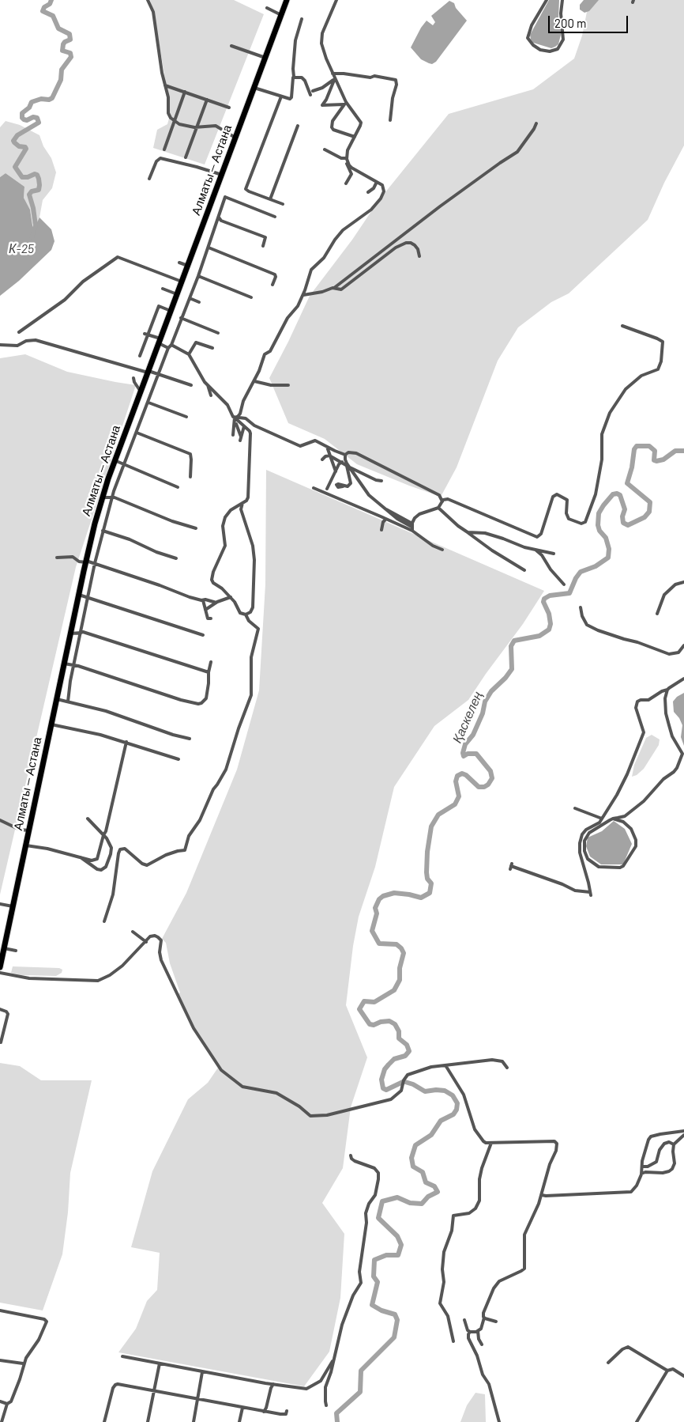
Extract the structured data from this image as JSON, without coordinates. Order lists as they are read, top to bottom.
{
  "streets": {
    "highway": ["Алматы — Астана"]
  },
  "water": ["К-25", "Қаскелең"],
  "scale_bar": "200 m"
}
